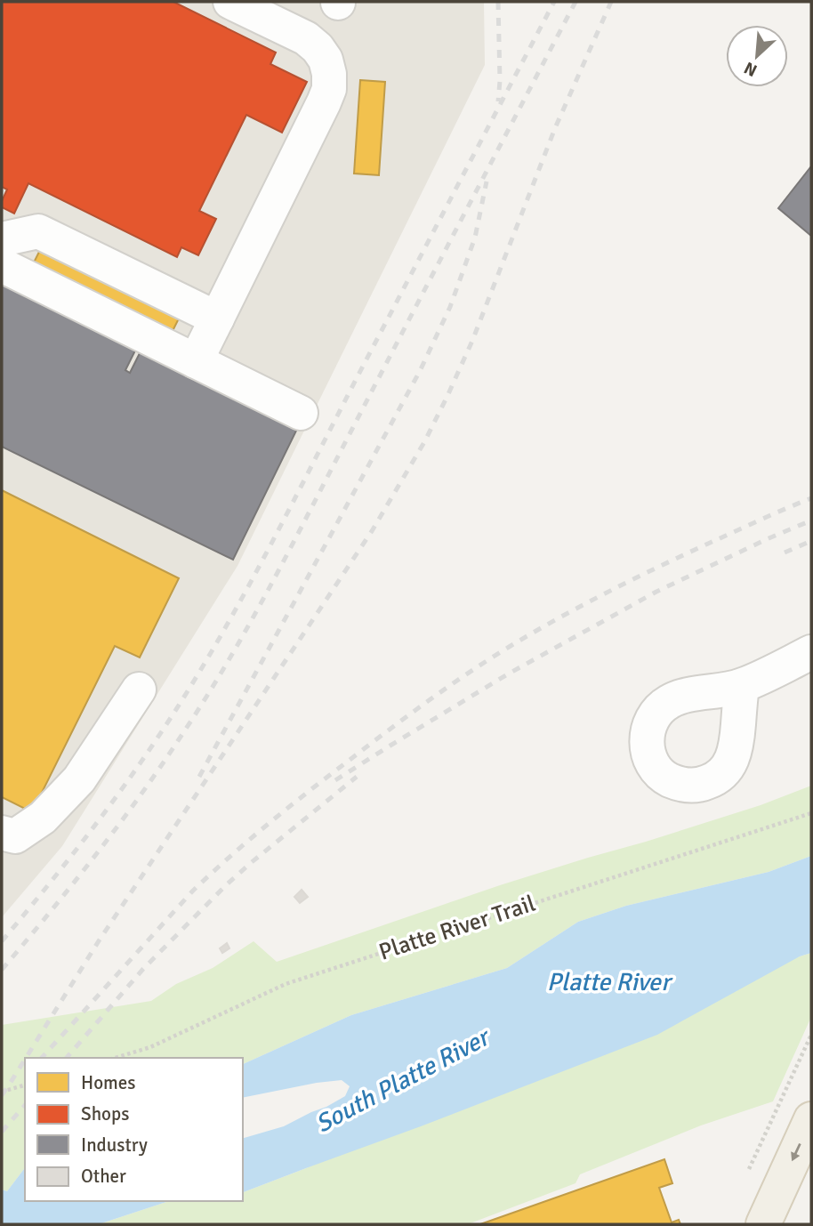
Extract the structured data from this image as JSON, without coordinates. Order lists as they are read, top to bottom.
{
  "streets": {
    "path": ["Platte River Trail"]
  },
  "water": ["Platte River", "South Platte River"],
  "legend": [
    "Homes",
    "Shops",
    "Industry",
    "Other"
  ],
  "north": "bottom left"
}
